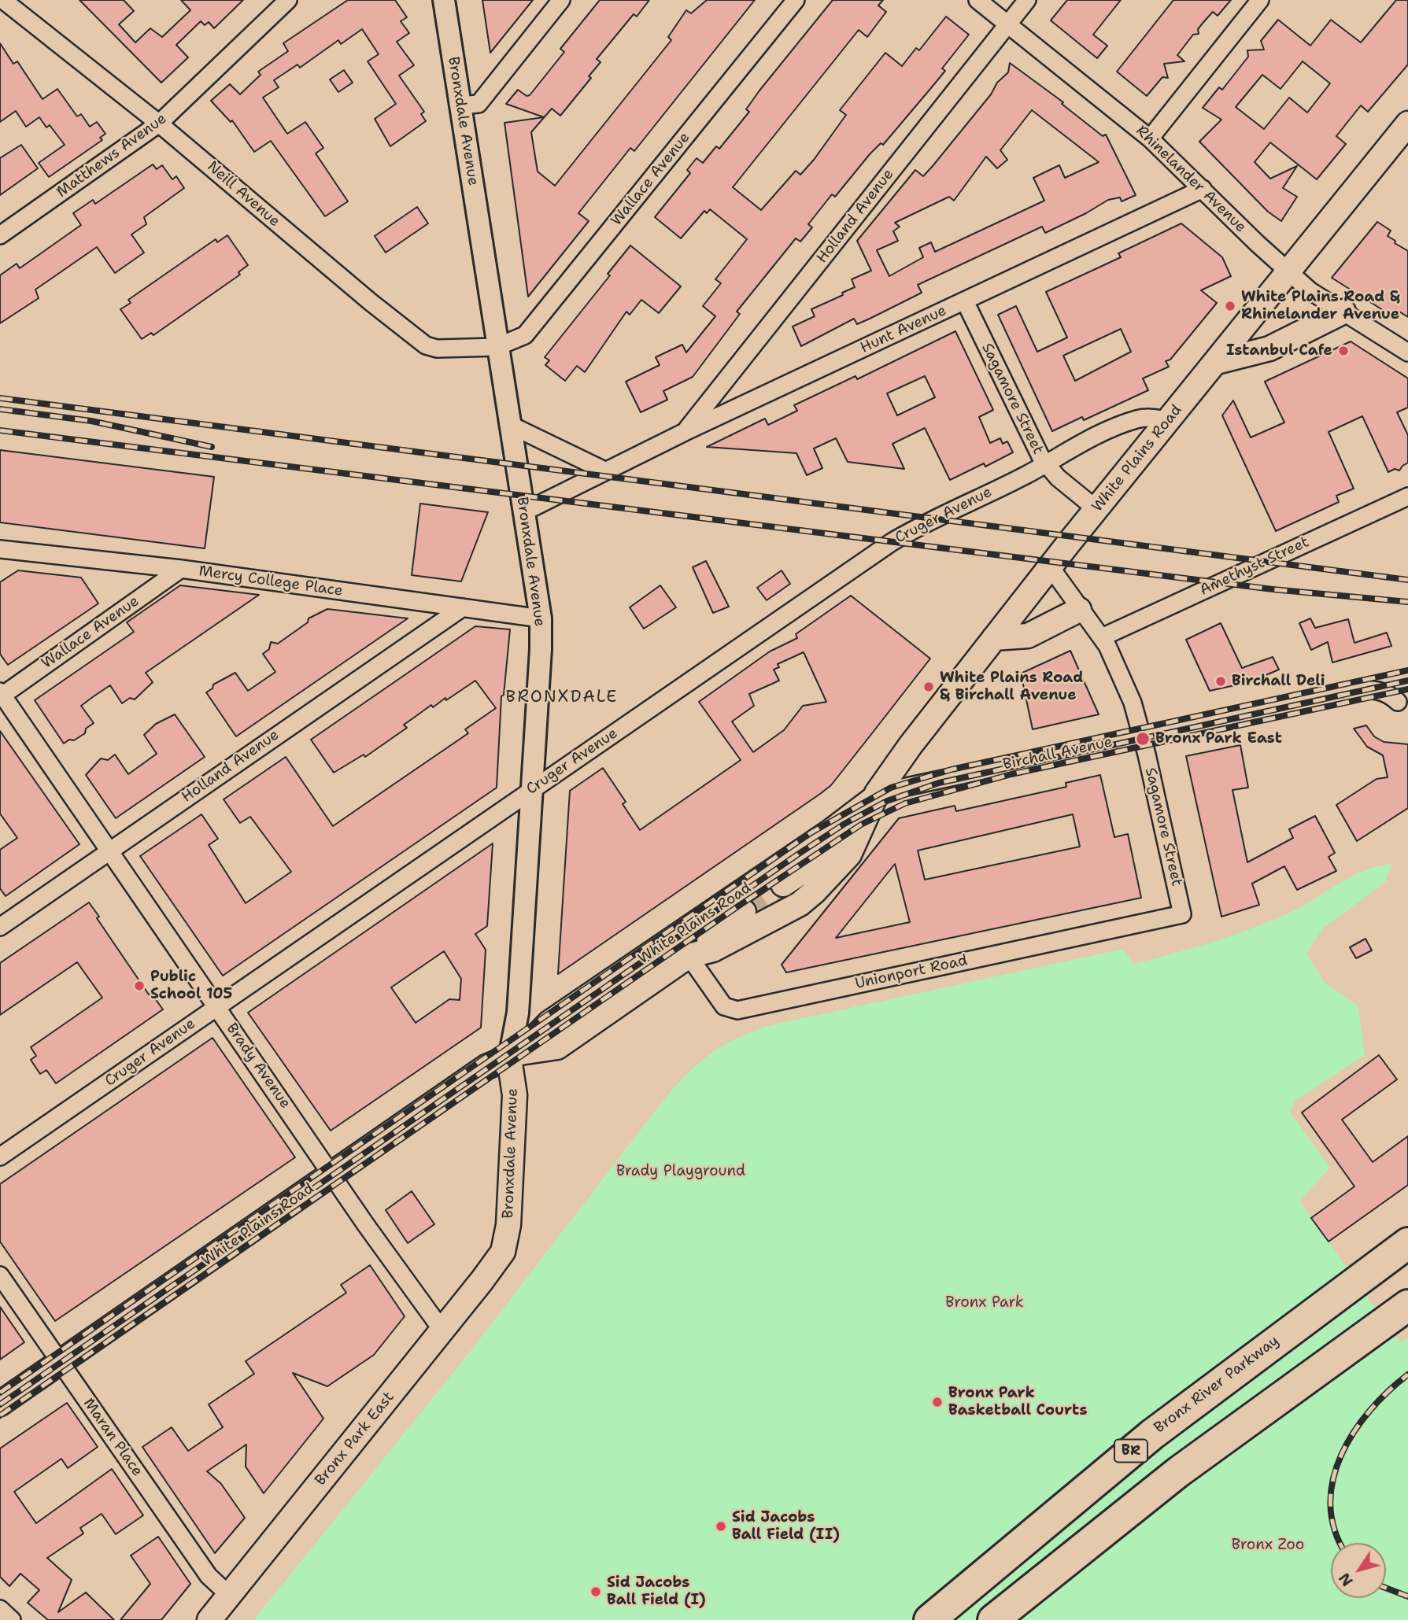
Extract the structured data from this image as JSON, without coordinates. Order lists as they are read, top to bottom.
{
  "streets": {
    "highway": ["Bronx River Parkway", "BR"],
    "main road": ["Bronxdale Avenue", "White Plains Road", "Bronx Park East"],
    "street": [
      "Matthews Avenue",
      "Wallace Avenue",
      "Rhinelander Avenue",
      "Neill Avenue",
      "Holland Avenue",
      "Hunt Avenue",
      "Sagamore Street",
      "Cruger Avenue",
      "Amethyst Street",
      "Mercy College Place",
      "Birchall Avenue",
      "Unionport Road",
      "Brady Avenue",
      "Maran Place"
    ]
  },
  "crossings": [
    ["Bronxdale Avenue", "Wallace Avenue"],
    ["Bronxdale Avenue", "Neill Avenue"],
    ["Bronxdale Avenue", "Hunt Avenue"],
    ["Bronxdale Avenue", "White Plains Road"],
    ["Bronxdale Avenue", "Cruger Avenue"],
    ["Bronxdale Avenue", "Mercy College Place"],
    ["Bronxdale Avenue", "Bronx Park East"],
    ["Matthews Avenue", "Neill Avenue"],
    ["Wallace Avenue", "Neill Avenue"],
    ["Wallace Avenue", "Mercy College Place"],
    ["Wallace Avenue", "Brady Avenue"],
    ["Rhinelander Avenue", "Holland Avenue"],
    ["Rhinelander Avenue", "Hunt Avenue"],
    ["Rhinelander Avenue", "White Plains Road"],
    ["Holland Avenue", "Hunt Avenue"],
    ["Holland Avenue", "Mercy College Place"],
    ["Holland Avenue", "Brady Avenue"],
    ["Hunt Avenue", "Sagamore Street"],
    ["Sagamore Street", "White Plains Road"],
    ["Sagamore Street", "Cruger Avenue"],
    ["Sagamore Street", "Amethyst Street"],
    ["Sagamore Street", "Birchall Avenue"],
    ["Sagamore Street", "Unionport Road"],
    ["White Plains Road", "Cruger Avenue"],
    ["White Plains Road", "Birchall Avenue"],
    ["White Plains Road", "Unionport Road"],
    ["White Plains Road", "Brady Avenue"],
    ["White Plains Road", "Maran Place"],
    ["Cruger Avenue", "Brady Avenue"],
    ["Brady Avenue", "Bronx Park East"],
    ["Maran Place", "Bronx Park East"]
  ],
  "districts": ["BRONXDALE"],
  "parks": ["Brady Playground", "Bronx Park", "Bronx Zoo"],
  "places": [
    "White Plains Road & Rhinelander Avenue",
    "Istanbul Cafe",
    "Birchall Deli",
    "White Plains Road & Birchall Avenue",
    "Bronx Park East",
    "Public School 105",
    "Bronx Park Basketball Courts",
    "Sid Jacobs Ball Field (II)",
    "Sid Jacobs Ball Field (I)"
  ],
  "north": "bottom left"
}
